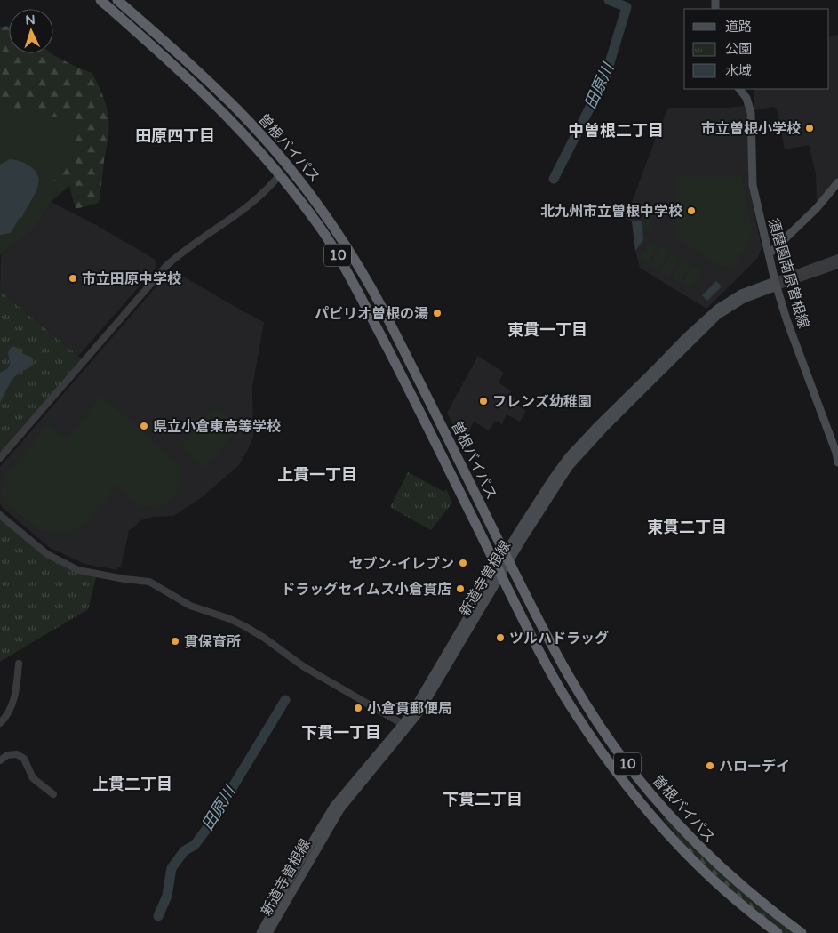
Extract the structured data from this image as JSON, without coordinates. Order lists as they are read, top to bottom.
{
  "streets": {
    "highway": ["曽根バイパス", "10"],
    "main road": ["須磨園南原曽根線", "新道寺曽根線"]
  },
  "crossings": [
    ["曽根バイパス", "新道寺曽根線"],
    ["須磨園南原曽根線", "新道寺曽根線"]
  ],
  "districts": [
    "中曽根二丁目",
    "田原四丁目",
    "東貫一丁目",
    "上貫一丁目",
    "東貫二丁目",
    "下貫一丁目",
    "上貫二丁目",
    "下貫二丁目"
  ],
  "water": ["田原川"],
  "places": [
    "市立曽根小学校",
    "北九州市立曽根中学校",
    "市立田原中学校",
    "パビリオ曽根の湯",
    "フレンズ幼稚園",
    "県立小倉東高等学校",
    "セブン-イレブン",
    "ドラッグセイムス小倉貫店",
    "ツルハドラッグ",
    "貫保育所",
    "小倉貫郵便局",
    "ハローデイ"
  ],
  "legend": ["道路", "公園", "水域"],
  "north": "top"
}
